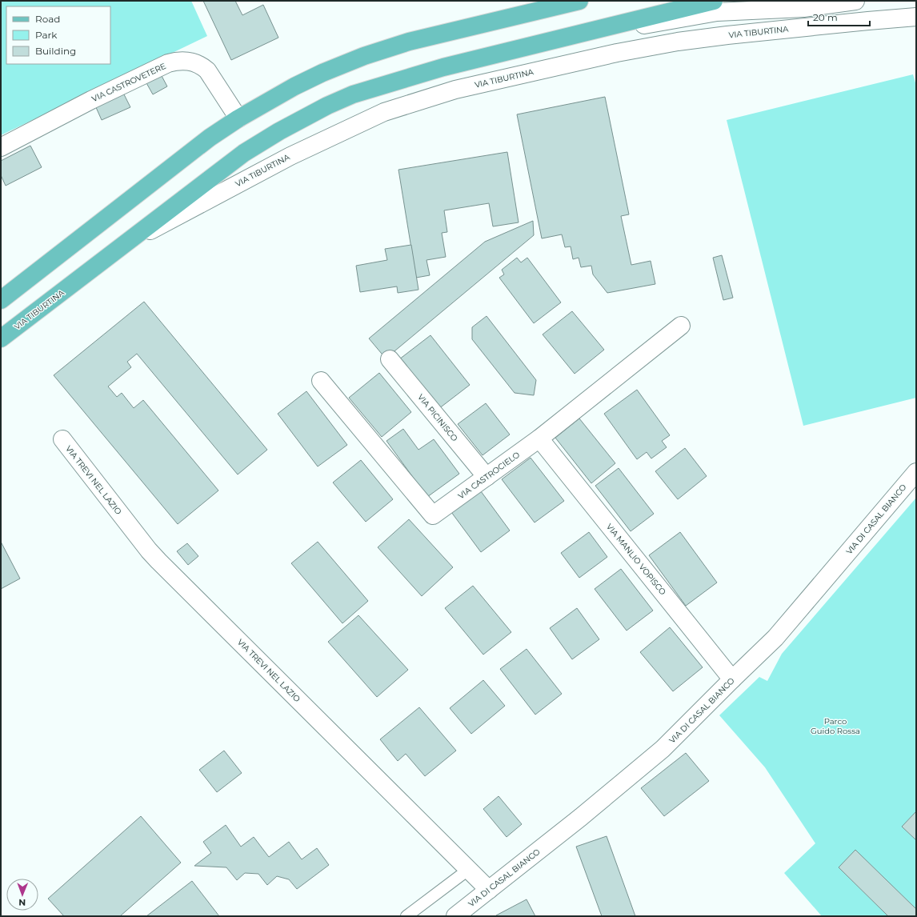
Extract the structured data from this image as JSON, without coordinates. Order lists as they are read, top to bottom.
{
  "streets": {
    "main road": ["VIA TIBURTINA"],
    "street": [
      "VIA CASTROVETERE",
      "VIA PICINISCO",
      "VIA CASTROCIELO",
      "VIA TREVI NEL LAZIO",
      "VIA DI CASAL BIANCO",
      "VIA MANLIO VOPISCO"
    ]
  },
  "crossings": [
    ["VIA PICINISCO", "VIA CASTROCIELO"],
    ["VIA CASTROCIELO", "VIA MANLIO VOPISCO"],
    ["VIA TREVI NEL LAZIO", "VIA DI CASAL BIANCO"],
    ["VIA DI CASAL BIANCO", "VIA MANLIO VOPISCO"]
  ],
  "parks": ["Parco Guido Rossa"],
  "legend": ["Road", "Park", "Building"],
  "scale_bar": "20 m",
  "north": "bottom"
}
